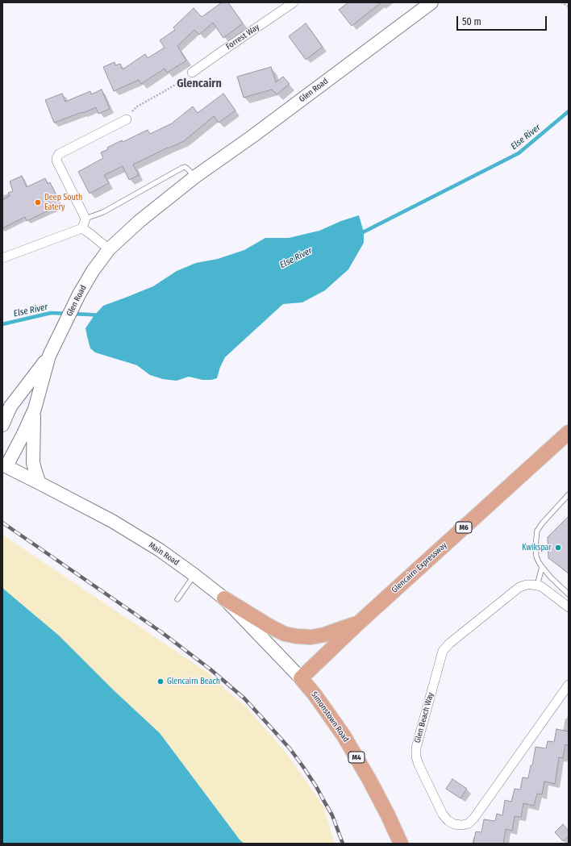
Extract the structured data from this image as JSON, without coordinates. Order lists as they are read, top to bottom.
{
  "streets": {
    "main road": [
      "M6",
      "Glencairn Expressway",
      "Simonstown Road",
      "M4"
    ],
    "street": [
      "Forrest Way",
      "Glen Road",
      "Main Road",
      "Glen Beach Way"
    ]
  },
  "crossings": [
    ["Glen Road", "Main Road"],
    ["Main Road", "Glencairn Expressway"],
    ["Main Road", "Simonstown Road"],
    ["Glencairn Expressway", "Simonstown Road"]
  ],
  "districts": ["Glencairn"],
  "water": ["Else River"],
  "places": ["Deep South Eatery", "Kwikspar", "Glencairn Beach"],
  "scale_bar": "50 m"
}
